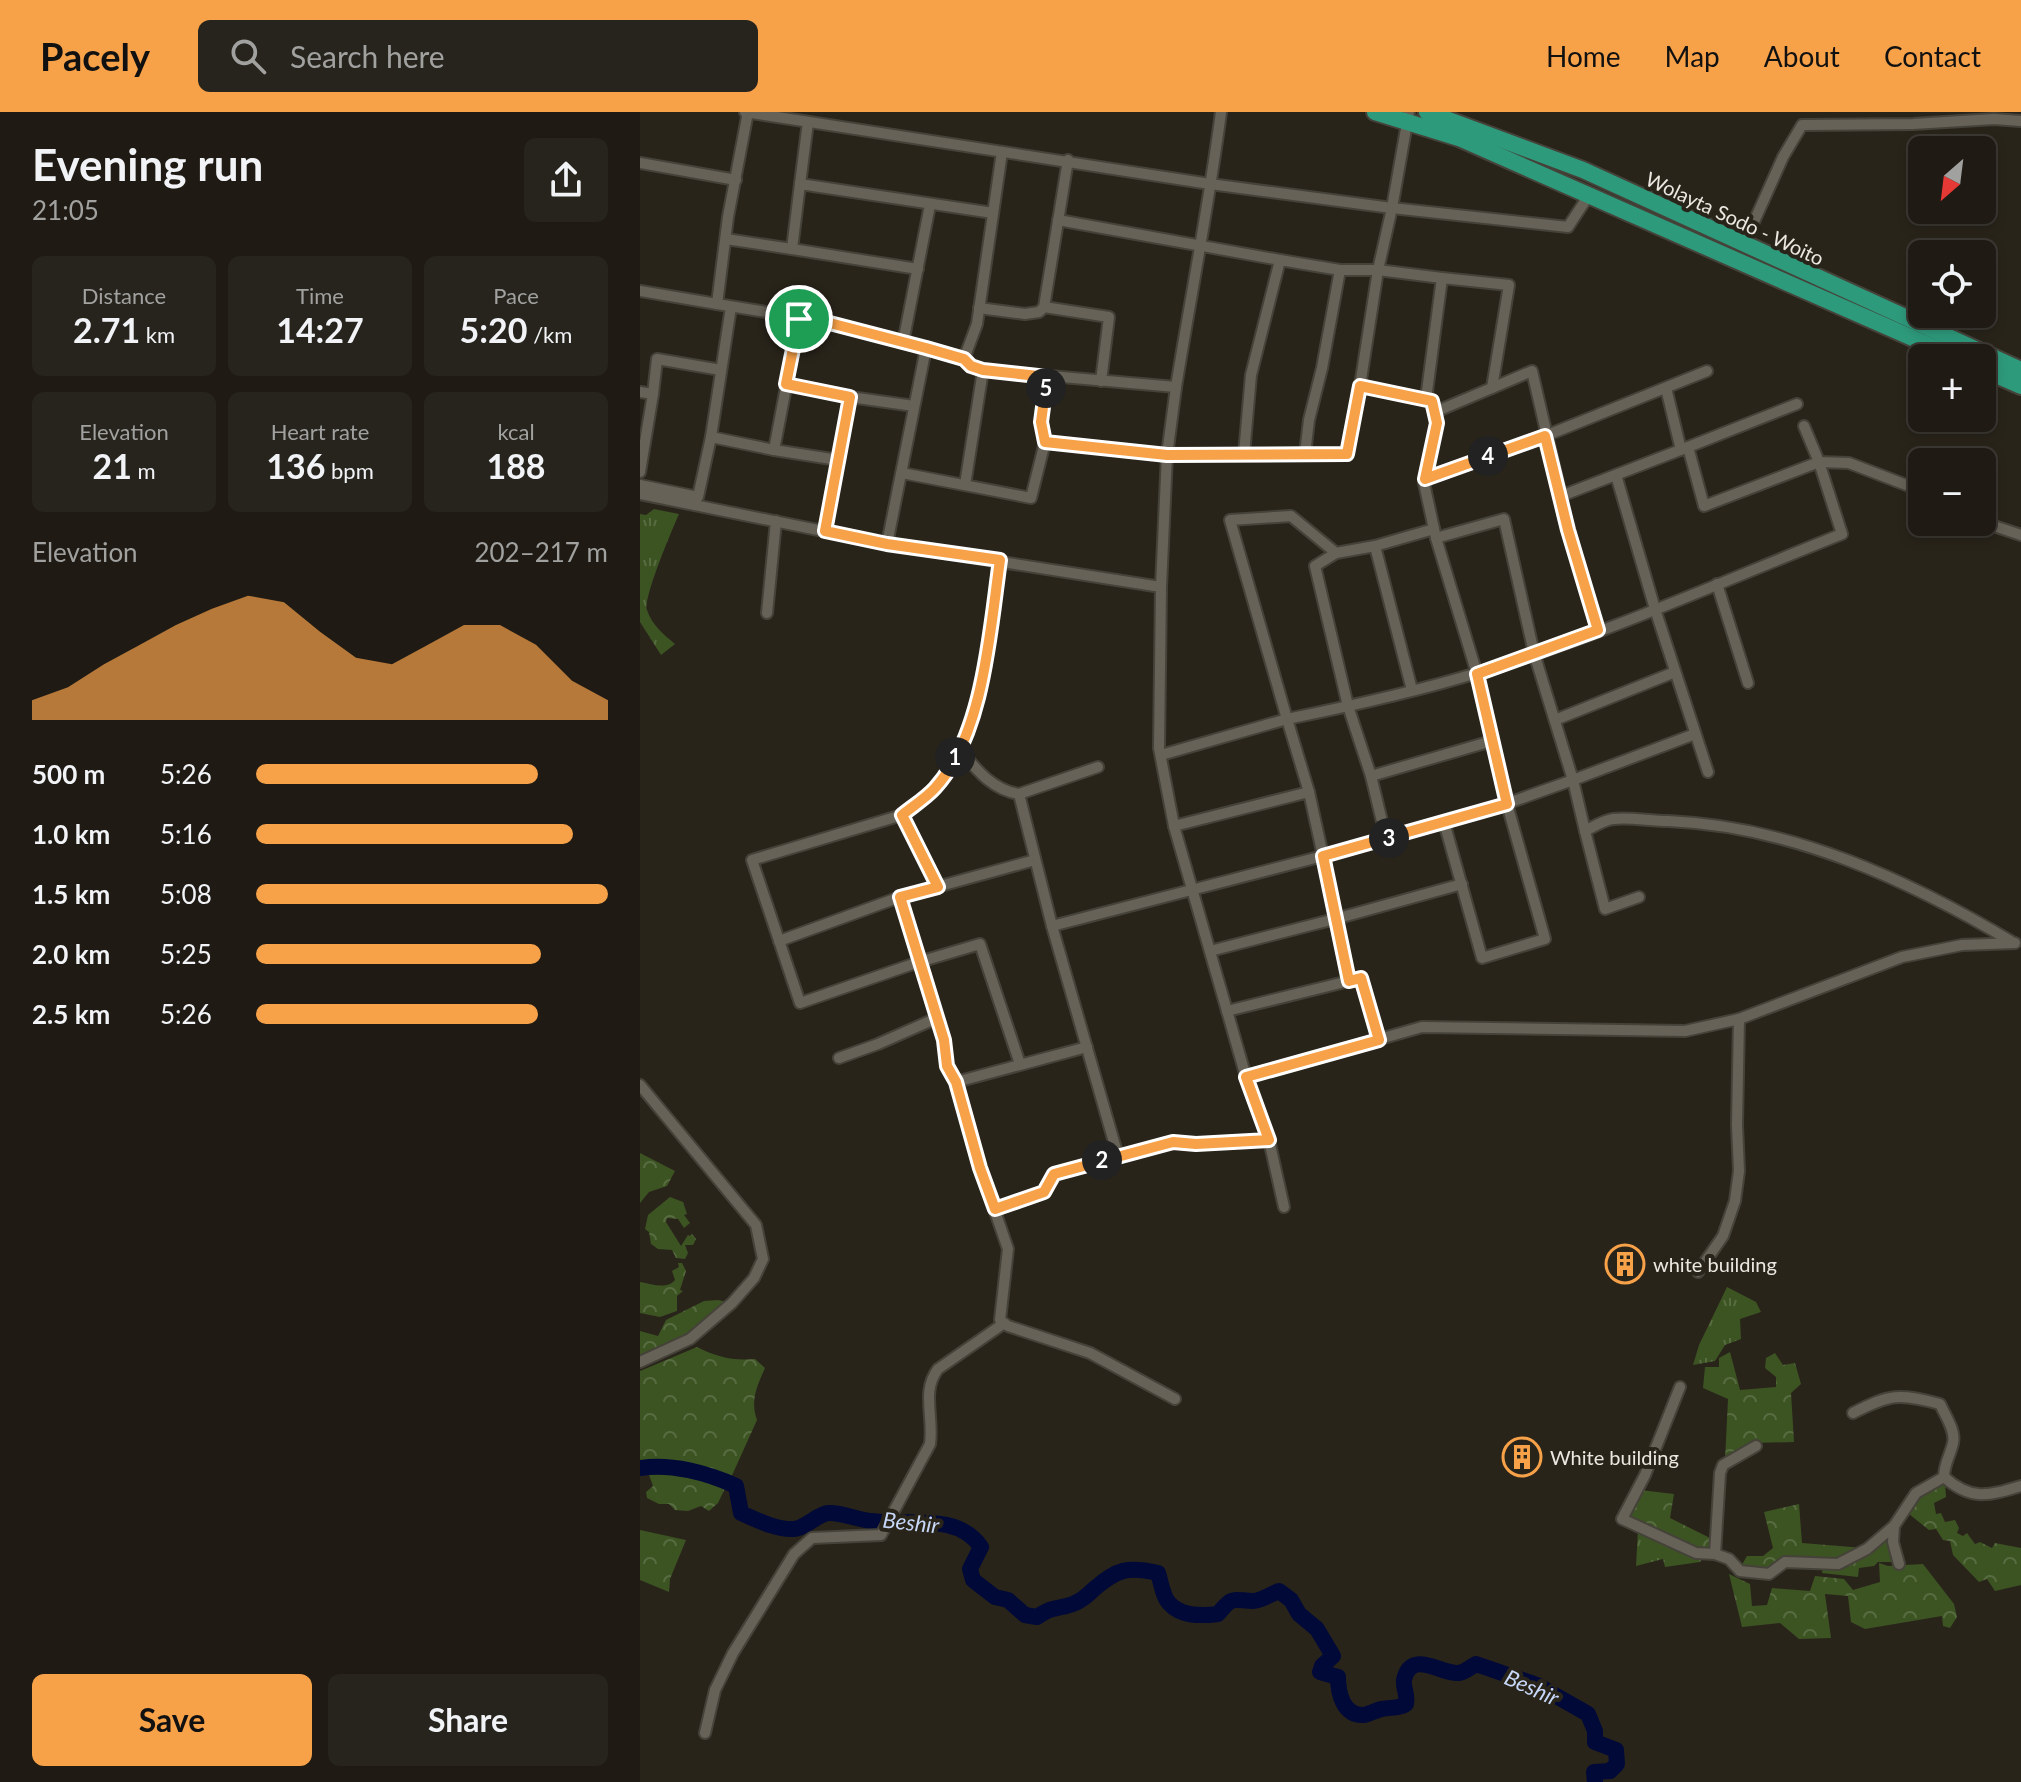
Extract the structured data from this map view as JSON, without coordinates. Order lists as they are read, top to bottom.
{
  "streets": {
    "highway": ["Wolayta Sodo - Woito"]
  },
  "water": ["Beshir"],
  "places": {
    "building": ["white building", "White building"]
  },
  "north": "bottom left",
  "page": {
    "header": "Pacely",
    "search": "Search here",
    "nav": [
      "Home",
      "Map",
      "About",
      "Contact"
    ],
    "heading": ["Evening run", "21:05"],
    "map_buttons": ["+", "−"],
    "stats": [
      ["Distance", "2.71 km"],
      ["Time", "14:27"],
      ["Pace", "5:20 /km"],
      ["Elevation", "21 m"],
      ["Heart rate", "136 bpm"],
      ["kcal", "188"]
    ],
    "pins": [
      "5",
      "4",
      "1",
      "3",
      "2"
    ],
    "chart": ["Elevation", "202–217 m"],
    "list": [
      {
        "name": "500 m",
        "note": "5:26"
      },
      {
        "name": "1.0 km",
        "note": "5:16"
      },
      {
        "name": "1.5 km",
        "note": "5:08"
      },
      {
        "name": "2.0 km",
        "note": "5:25"
      },
      {
        "name": "2.5 km",
        "note": "5:26"
      }
    ],
    "buttons": ["Save", "Share"]
  }
}
